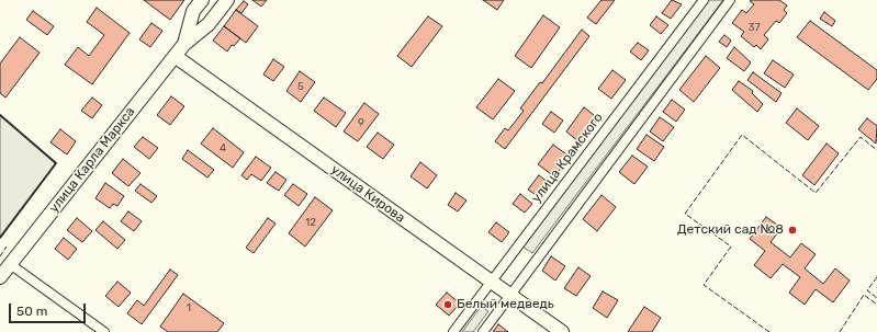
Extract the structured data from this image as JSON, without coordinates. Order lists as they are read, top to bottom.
{
  "streets": {
    "main road": ["улица Карла Маркса", "улица Кирова"],
    "street": ["улица Крамского"]
  },
  "crossings": [
    ["улица Крамского", "улица Кирова"],
    ["улица Карла Маркса", "улица Кирова"]
  ],
  "places": ["Детский сад №8", "Белый медведь"],
  "house_numbers": [
    "37",
    "5",
    "9",
    "4",
    "12",
    "1"
  ],
  "scale_bar": "50 m"
}
